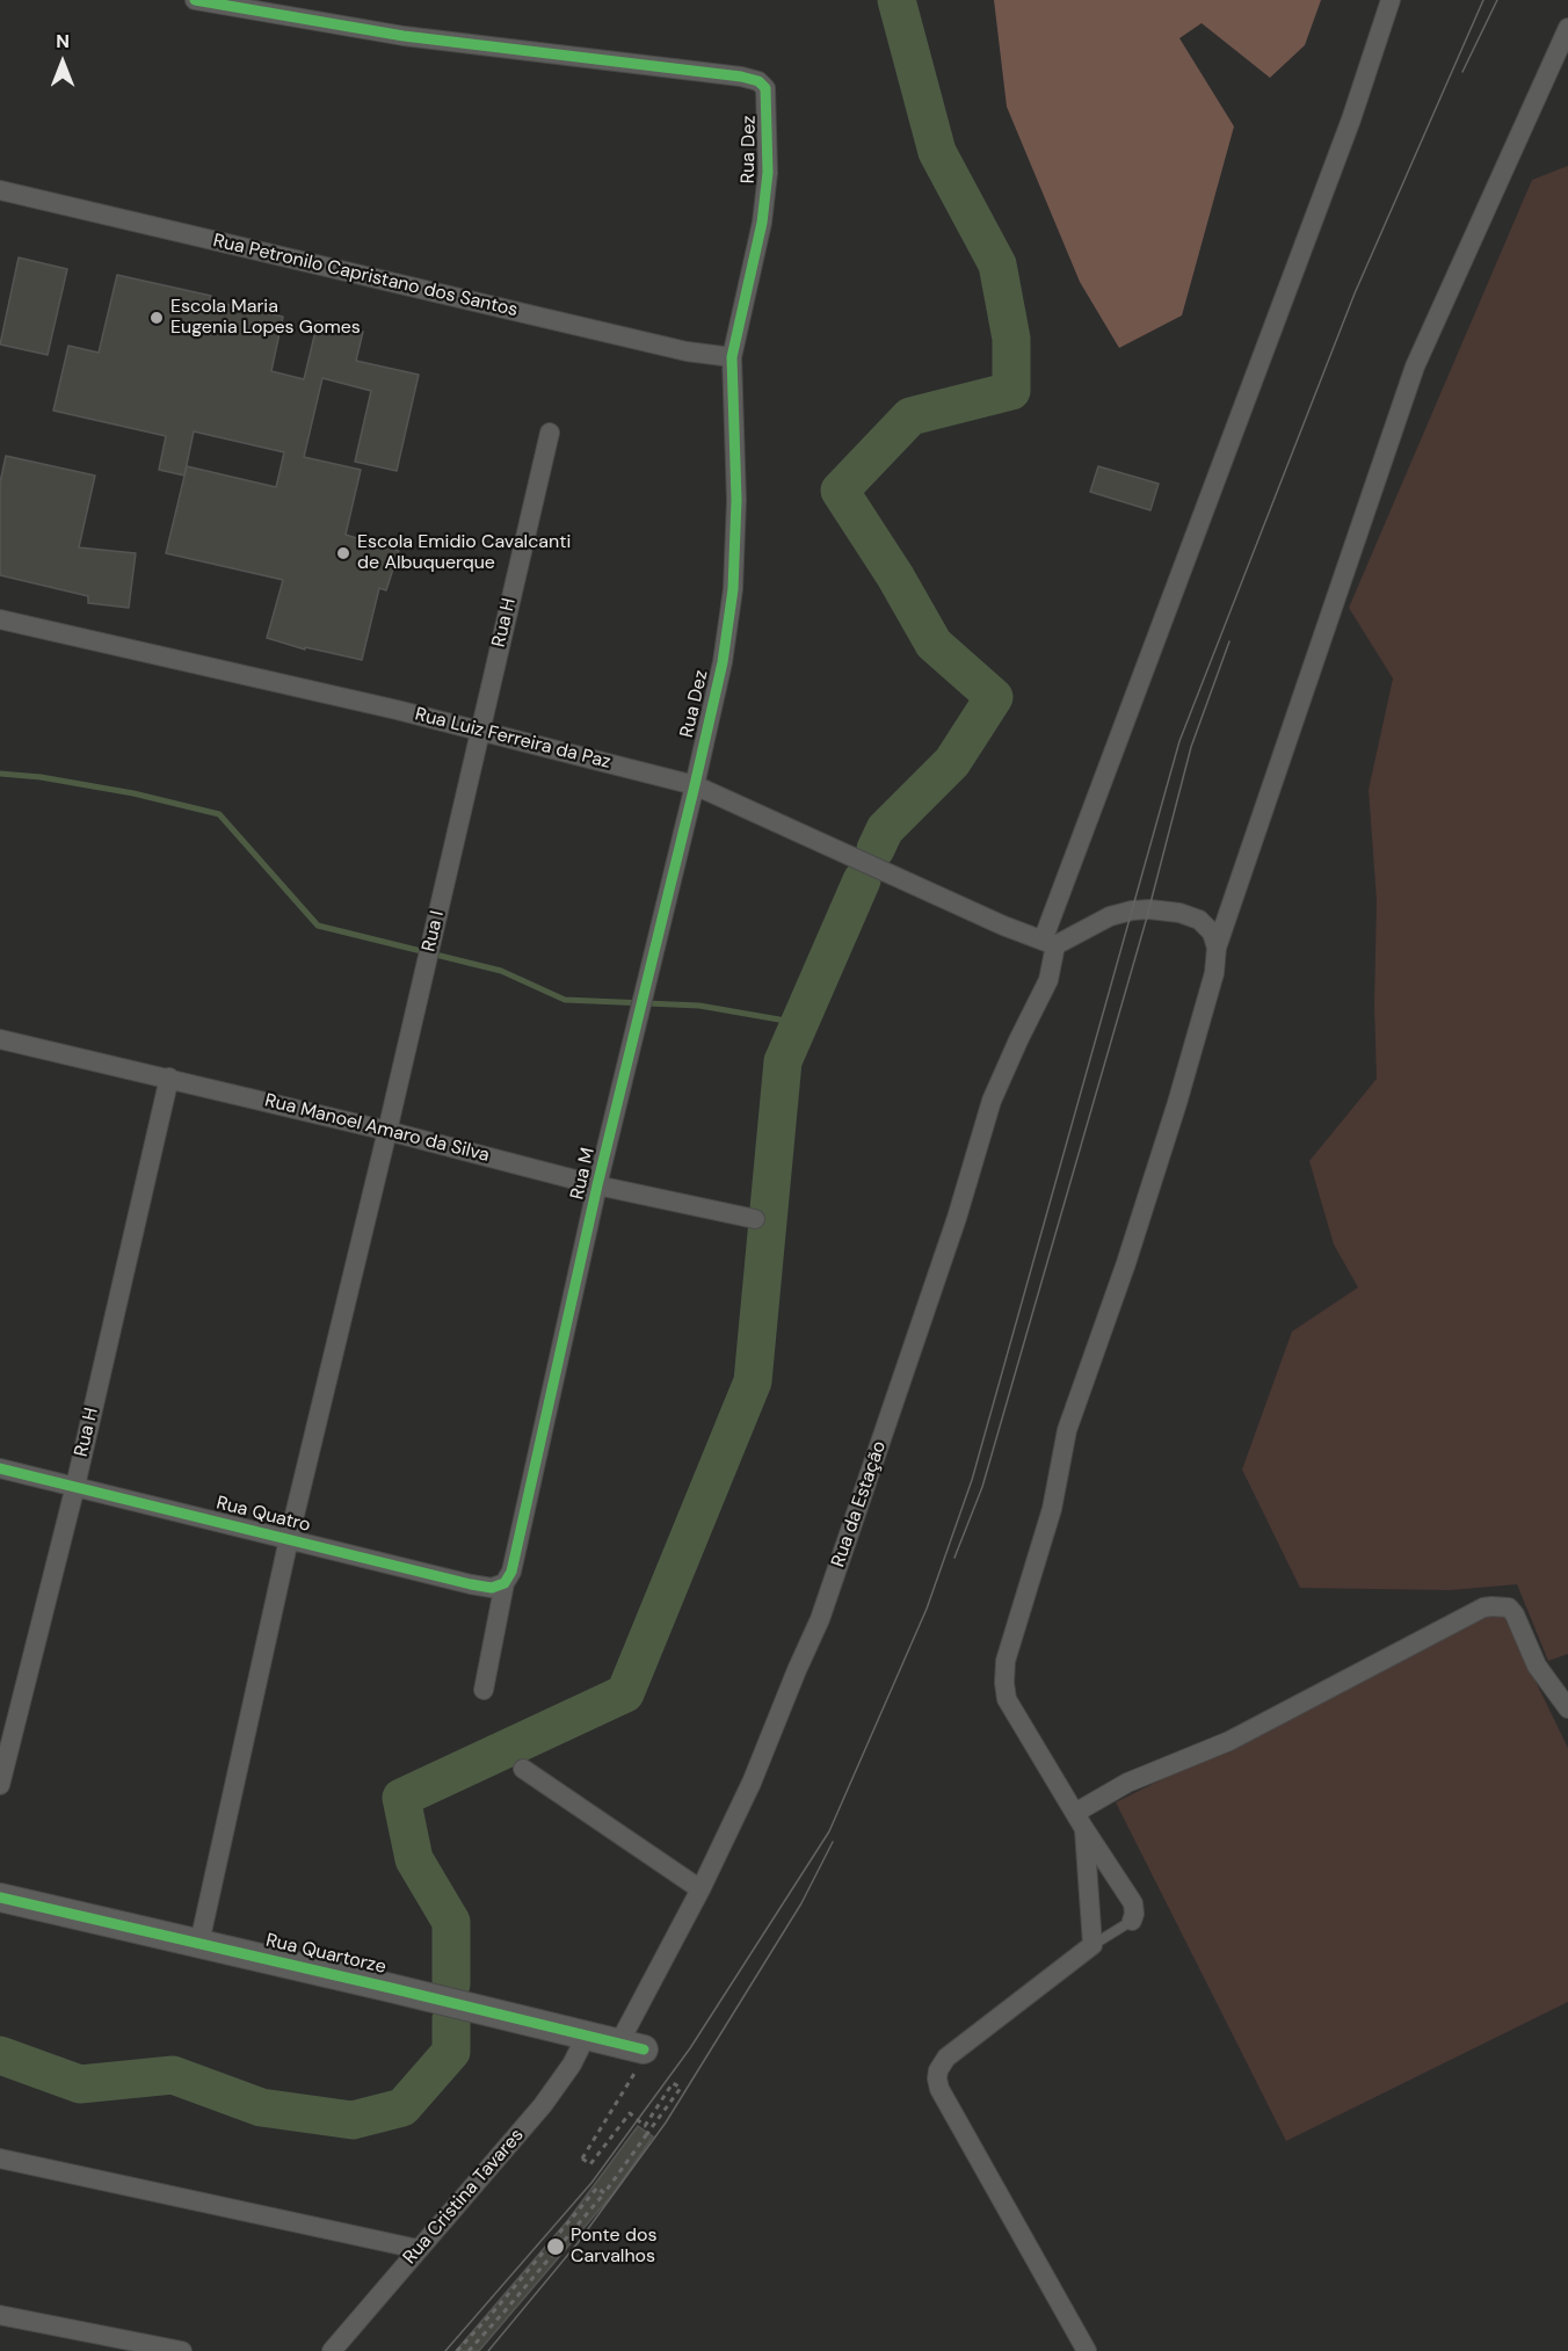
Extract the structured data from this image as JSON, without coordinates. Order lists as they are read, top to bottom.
{
  "streets": {
    "street": [
      "Rua Dez",
      "Rua Petronilo Capristano dos Santos",
      "Rua H",
      "Rua Luiz Ferreira da Paz",
      "Rua I",
      "Rua Manoel Amaro da Silva",
      "Rua M",
      "Rua da Estação",
      "Rua Quatro",
      "Rua Quartorze",
      "Rua Cristina Tavares"
    ]
  },
  "crossings": [
    ["Rua Dez", "Rua Petronilo Capristano dos Santos"],
    ["Rua Dez", "Rua Luiz Ferreira da Paz"],
    ["Rua Dez", "Rua M"],
    ["Rua H", "Rua Luiz Ferreira da Paz"],
    ["Rua H", "Rua I"],
    ["Rua H", "Rua Manoel Amaro da Silva"],
    ["Rua H", "Rua Quatro"],
    ["Rua Luiz Ferreira da Paz", "Rua I"],
    ["Rua Luiz Ferreira da Paz", "Rua M"],
    ["Rua Luiz Ferreira da Paz", "Rua da Estação"],
    ["Rua I", "Rua Manoel Amaro da Silva"],
    ["Rua I", "Rua Quatro"],
    ["Rua I", "Rua Quartorze"],
    ["Rua Manoel Amaro da Silva", "Rua M"],
    ["Rua M", "Rua Quatro"],
    ["Rua da Estação", "Rua Quartorze"],
    ["Rua Quartorze", "Rua Cristina Tavares"]
  ],
  "places": ["Escola Maria Eugenia Lopes Gomes", "Escola Emidio Cavalcanti de Albuquerque", "Ponte dos Carvalhos"],
  "north": "top"
}
